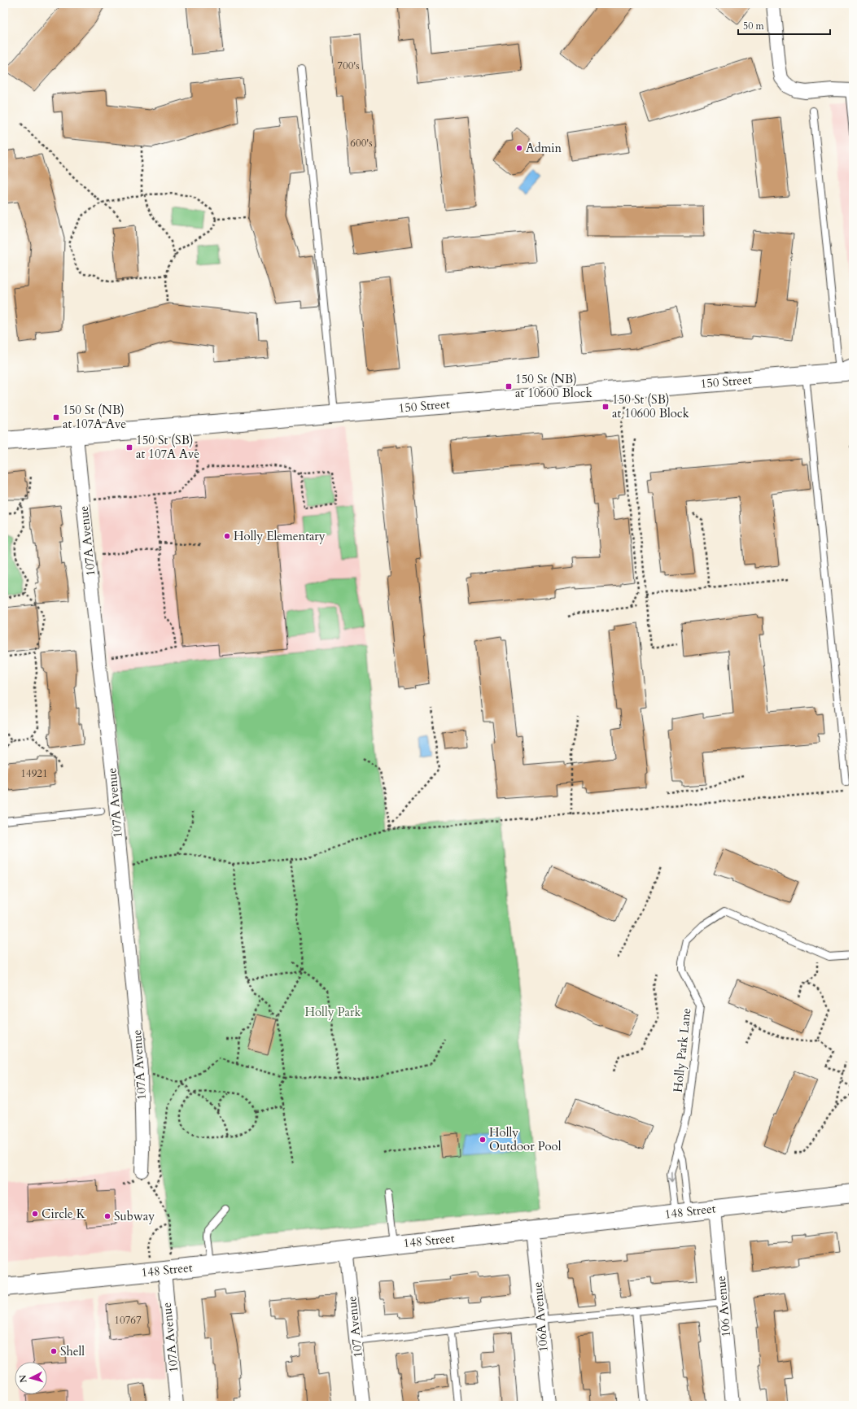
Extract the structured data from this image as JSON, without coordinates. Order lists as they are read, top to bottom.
{
  "streets": {
    "main road": ["150 Street", "148 Street"],
    "street": [
      "107A Avenue",
      "106 Avenue",
      "106A Avenue",
      "107 Avenue"
    ],
    "lane": ["Holly Park Lane"]
  },
  "crossings": [
    ["150 Street", "107A Avenue"],
    ["107A Avenue", "148 Street"],
    ["Holly Park Lane", "148 Street"],
    ["148 Street", "106 Avenue"],
    ["148 Street", "106A Avenue"],
    ["148 Street", "107 Avenue"]
  ],
  "parks": ["Holly Park"],
  "places": {
    "other": [
      "Admin",
      "Holly Elementary",
      "Holly Outdoor Pool",
      "Circle K",
      "Subway",
      "Shell"
    ],
    "transit": [
      "150 St (NB) at 10600 Block",
      "150 St (SB) at 10600 Block",
      "150 St (NB) at 107A Ave",
      "150 St (SB) at 107A Ave"
    ]
  },
  "house_numbers": [
    "700's",
    "600's",
    "14921",
    "10767"
  ],
  "scale_bar": "50 m",
  "north": "left"
}
